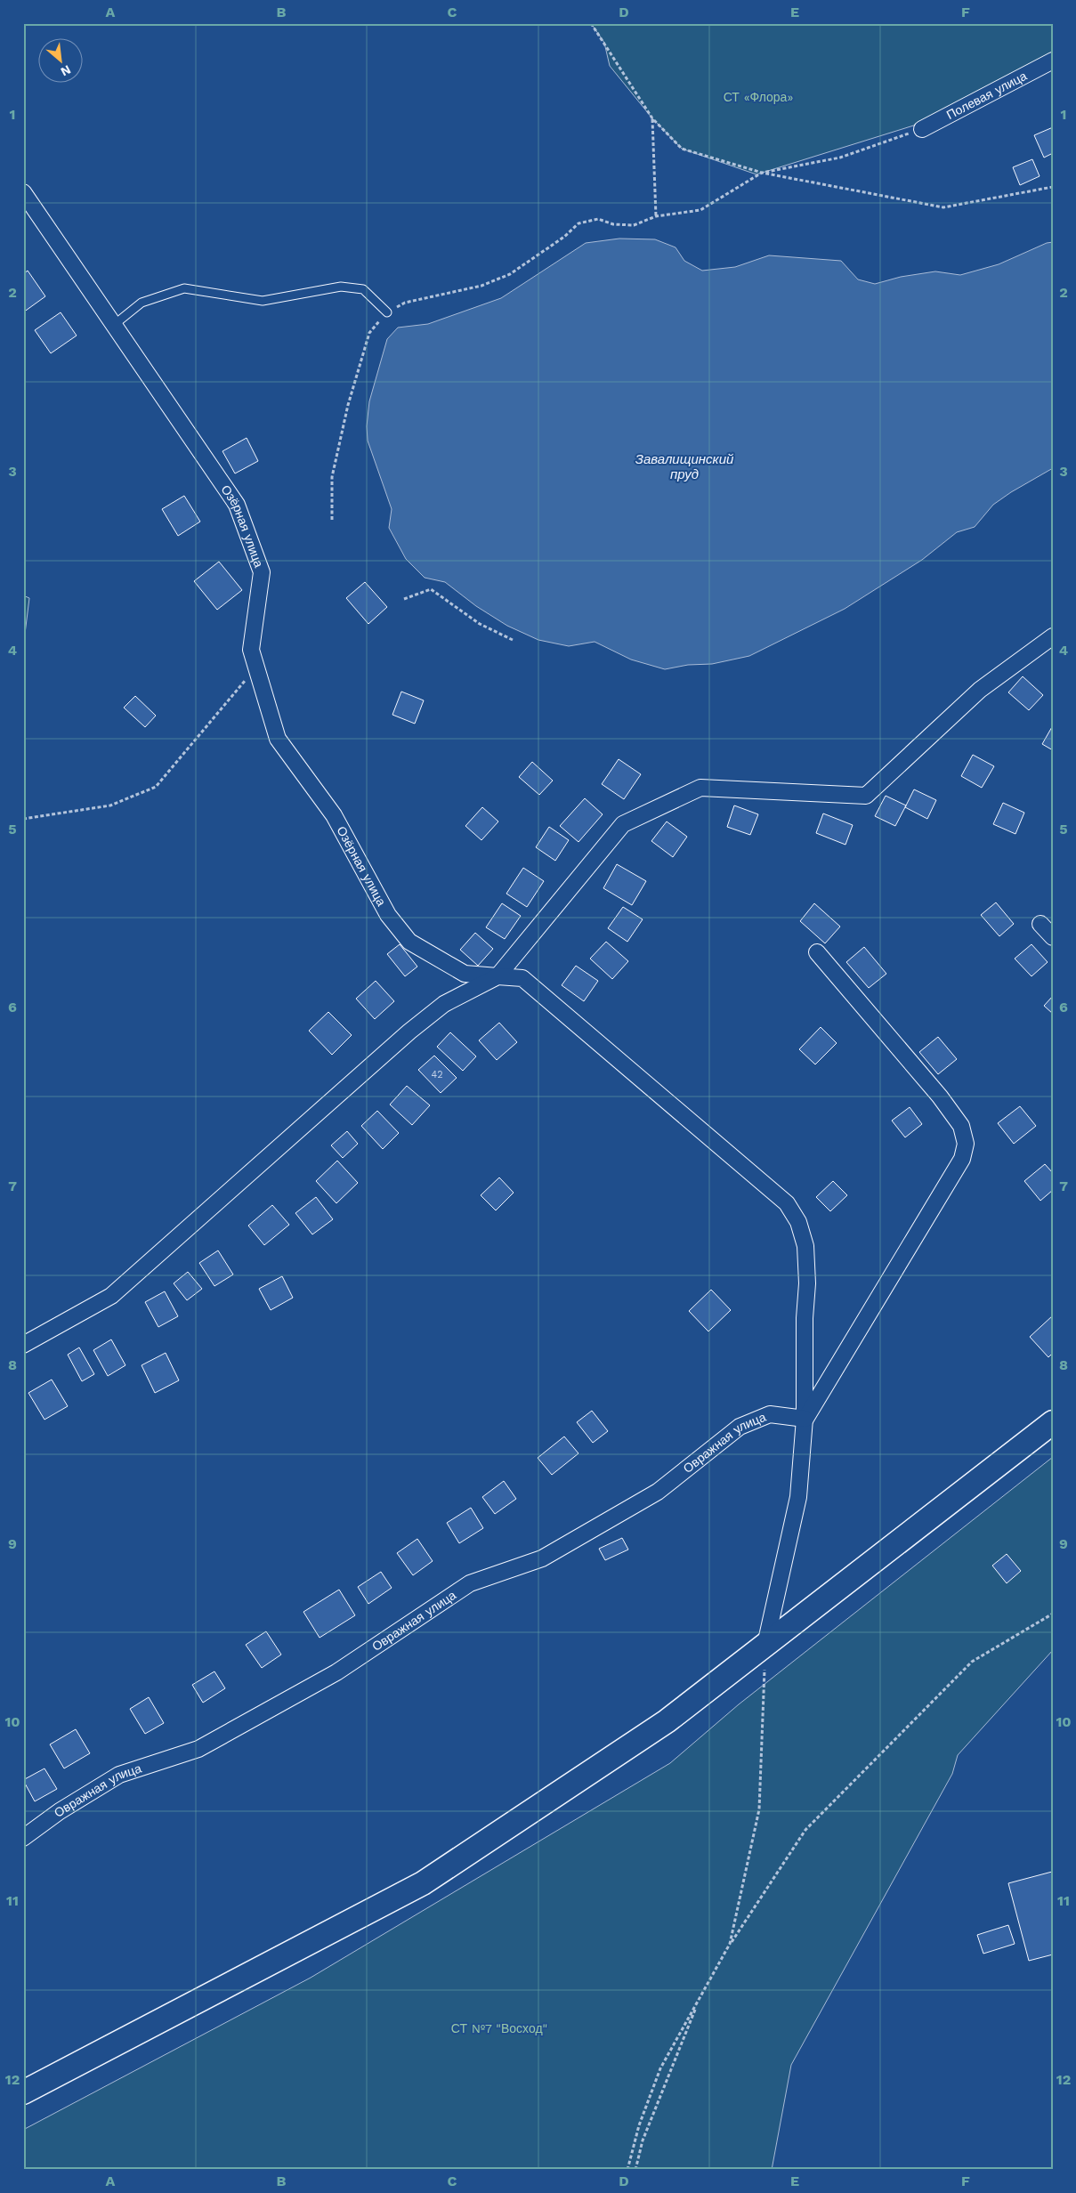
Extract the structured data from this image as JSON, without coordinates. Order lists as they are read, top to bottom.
{
  "streets": {
    "street": ["Полевая улица", "Озёрная улица", "Овражная улица"]
  },
  "crossings": [
    ["Озёрная улица", "Овражная улица"]
  ],
  "water": ["Завалищинский пруд"],
  "parks": ["СТ «Флора»", "СТ №7 \"Восход\""],
  "house_numbers": ["42"],
  "north": "bottom right",
  "grid": {
    "columns": [
      "A",
      "B",
      "C",
      "D",
      "E",
      "F"
    ],
    "rows": [
      "1",
      "2",
      "3",
      "4",
      "5",
      "6",
      "7",
      "8",
      "9",
      "10",
      "11",
      "12"
    ]
  }
}
